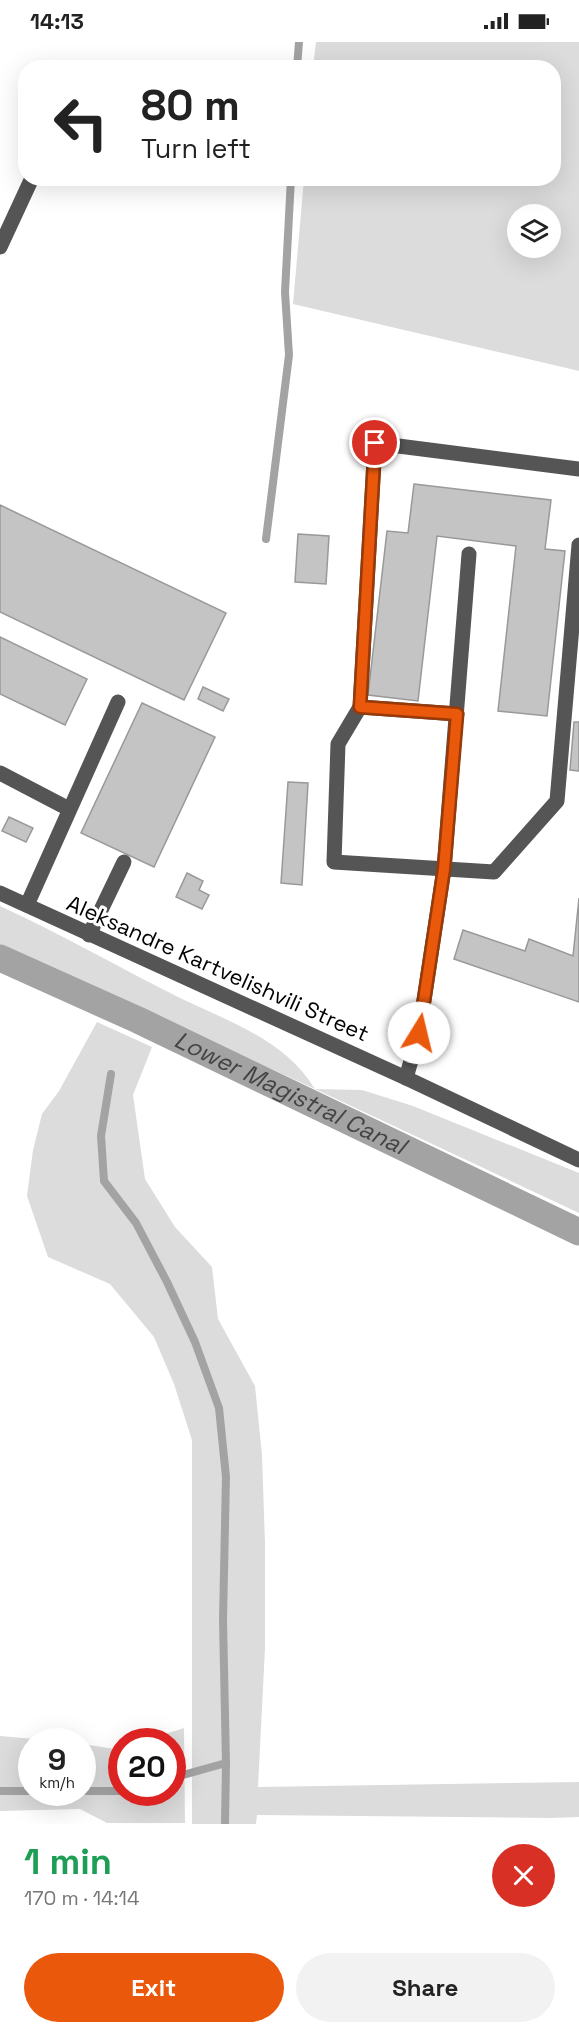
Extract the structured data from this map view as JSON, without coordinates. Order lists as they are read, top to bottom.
{
  "streets": {
    "street": ["Aleksandre Kartvelishvili Street"]
  },
  "water": ["Lower Magistral Canal"],
  "page": {
    "status": "14:13",
    "turn": ["80 m", "Turn left"],
    "speed": "9 km/h",
    "limit": "20",
    "heading": ["1 min", "170 m · 14:14"],
    "buttons": ["Exit", "Share"]
  }
}
